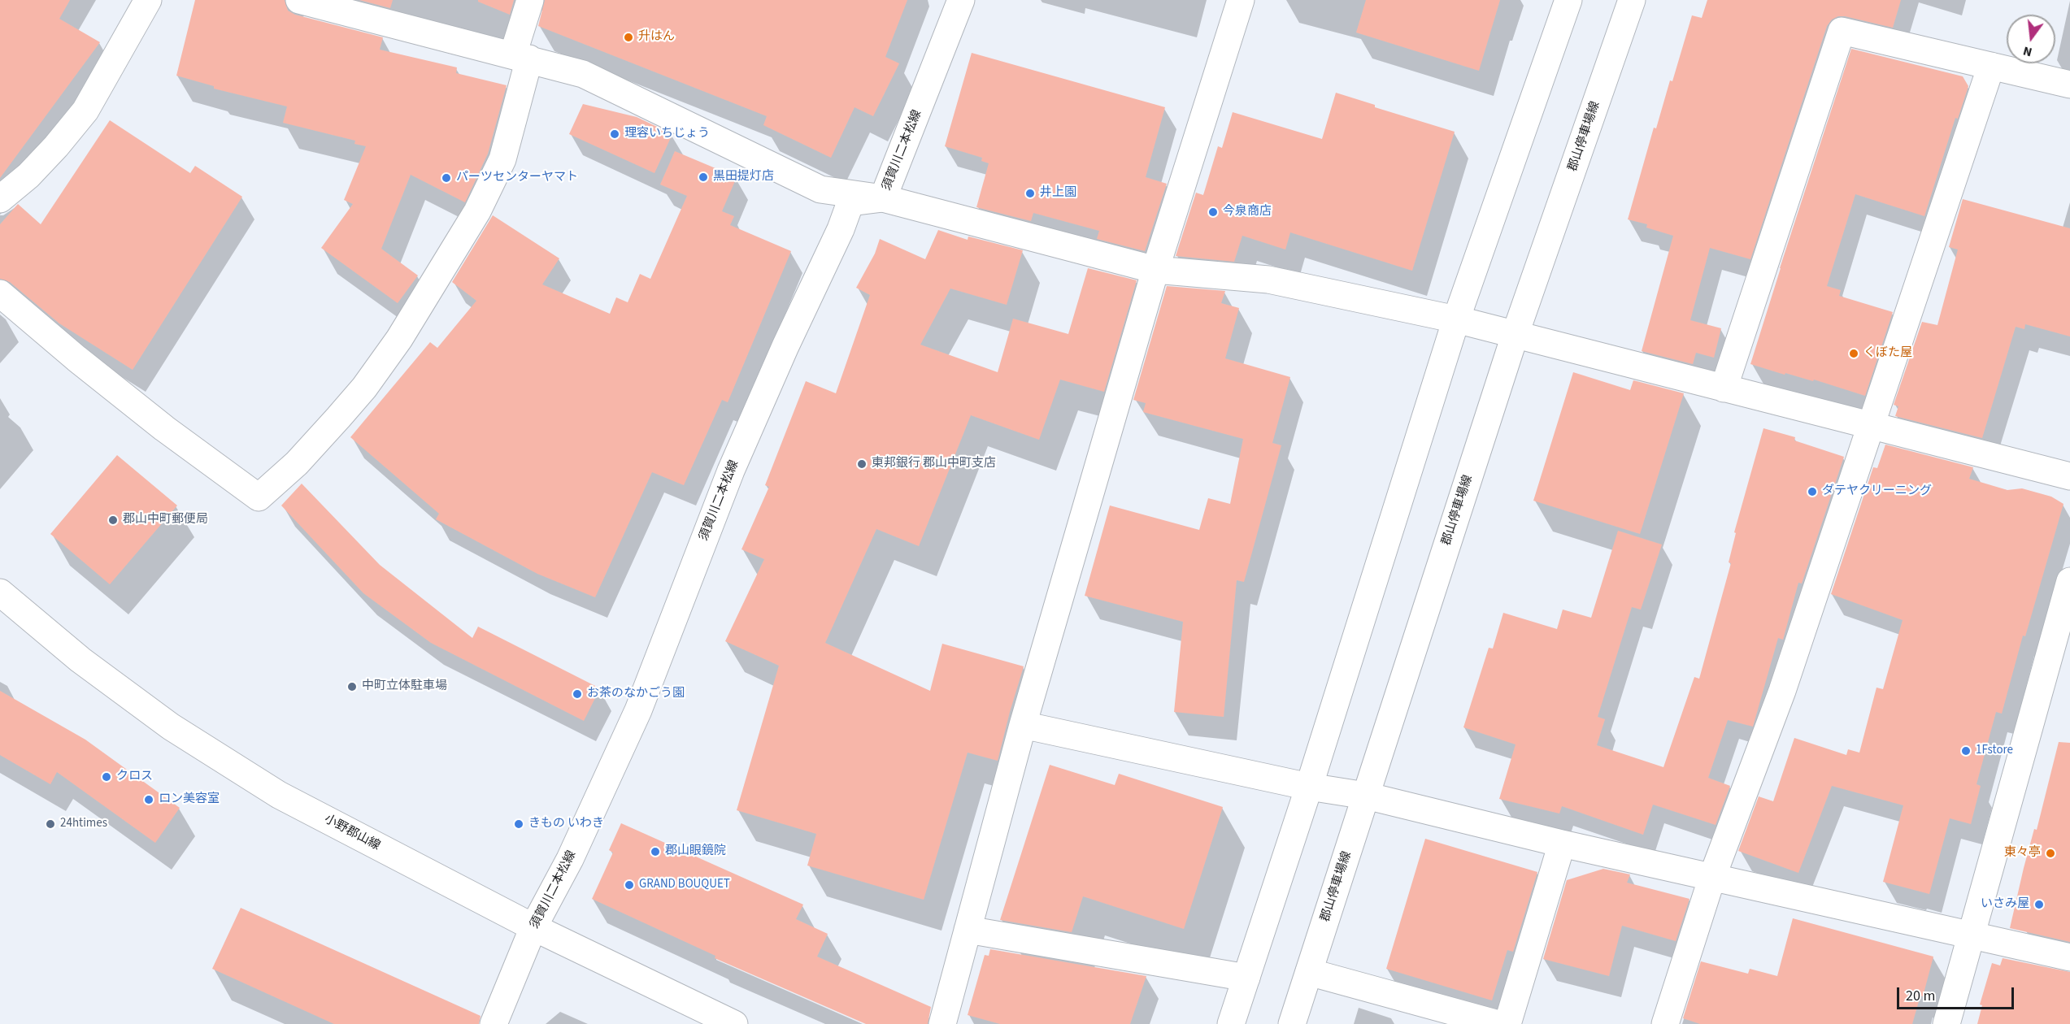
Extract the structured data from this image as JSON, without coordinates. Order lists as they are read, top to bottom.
{
  "streets": {
    "street": ["郡山停車場線", "須賀川二本松線", "小野郡山線"]
  },
  "crossings": [
    ["須賀川二本松線", "小野郡山線"]
  ],
  "places": [
    "升はん",
    "理容いちじょう",
    "黒田提灯店",
    "パーツセンターヤマト",
    "井上園",
    "今泉商店",
    "くぼた屋",
    "東邦銀行 郡山中町支店",
    "ダテヤクリーニング",
    "郡山中町郵便局",
    "中町立体駐車場",
    "お茶のなかごう園",
    "1Fstore",
    "クロス",
    "ロン美容室",
    "24htimes",
    "きもの いわき",
    "郡山眼鏡院",
    "東々亭",
    "GRAND BOUQUET",
    "いさみ屋"
  ],
  "scale_bar": "20 m",
  "north": "bottom"
}
